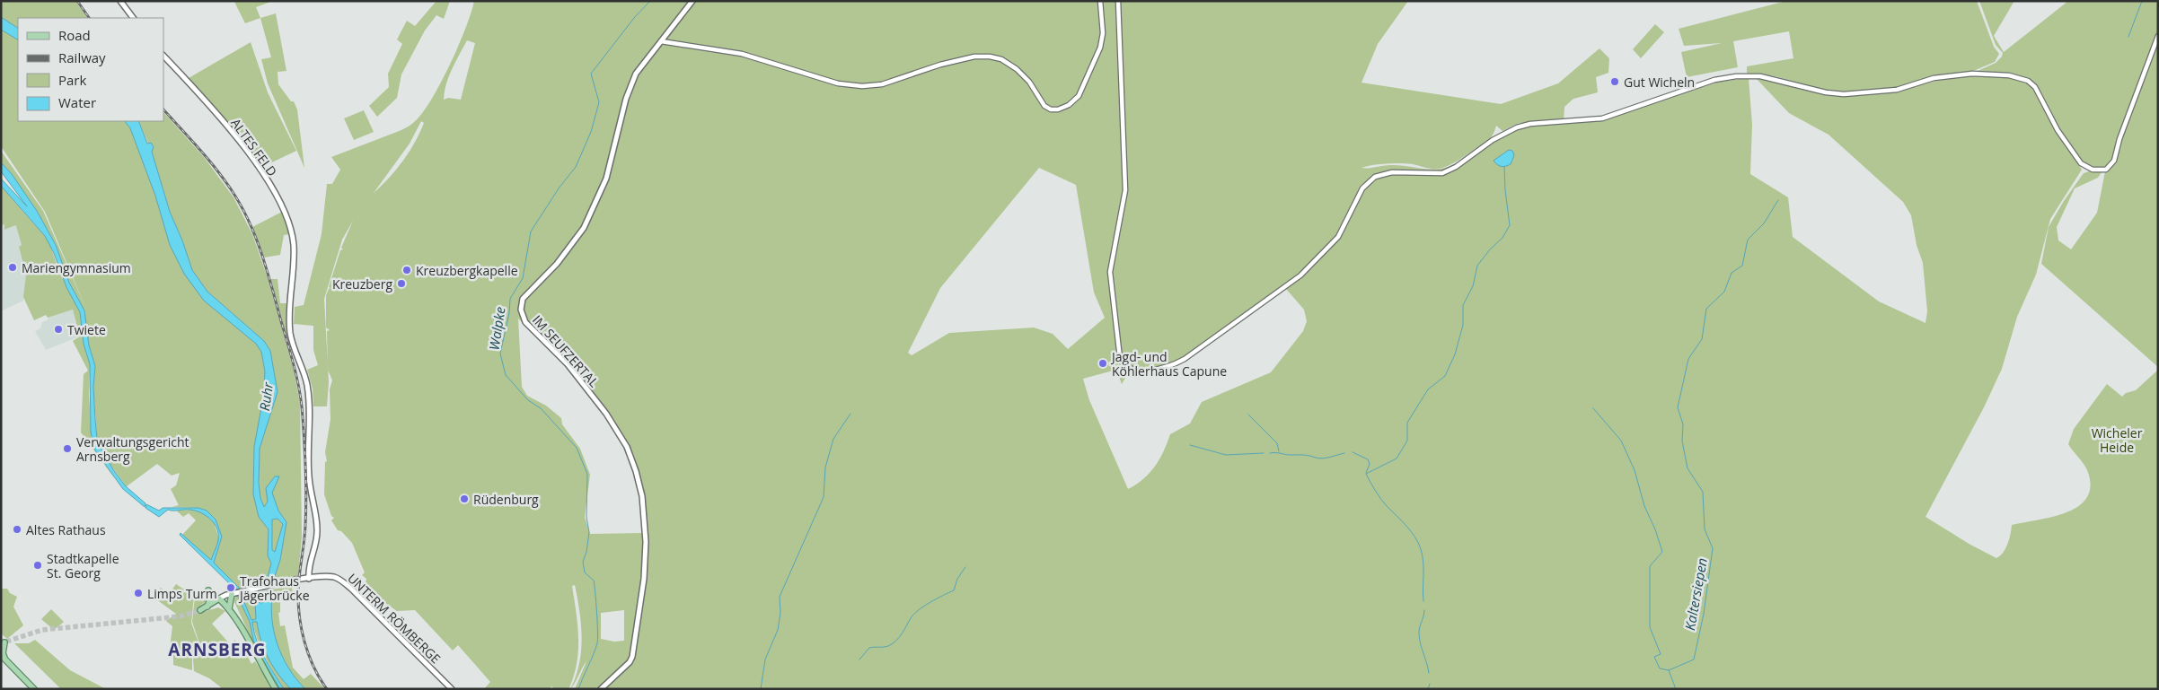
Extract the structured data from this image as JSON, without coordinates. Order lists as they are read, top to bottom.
{
  "streets": {
    "main road": ["ALTES FELD", "IM SEUFZERTAL", "UNTERM RÖMBERGE"]
  },
  "crossings": [
    ["ALTES FELD", "UNTERM RÖMBERGE"]
  ],
  "districts": ["ARNSBERG"],
  "water": ["Walpke", "Ruhr", "Kaltersiepen"],
  "parks": ["Wicheler Heide"],
  "places": [
    "Gut Wicheln",
    "Mariengymnasium",
    "Kreuzbergkapelle",
    "Kreuzberg",
    "Twiete",
    "Jagd- und Köhlerhaus Capune",
    "Verwaltungsgericht Arnsberg",
    "Rüdenburg",
    "Altes Rathaus",
    "Stadtkapelle St. Georg",
    "Trafohaus Jägerbrücke",
    "Limps Turm"
  ],
  "legend": [
    "Road",
    "Railway",
    "Park",
    "Water"
  ]
}
